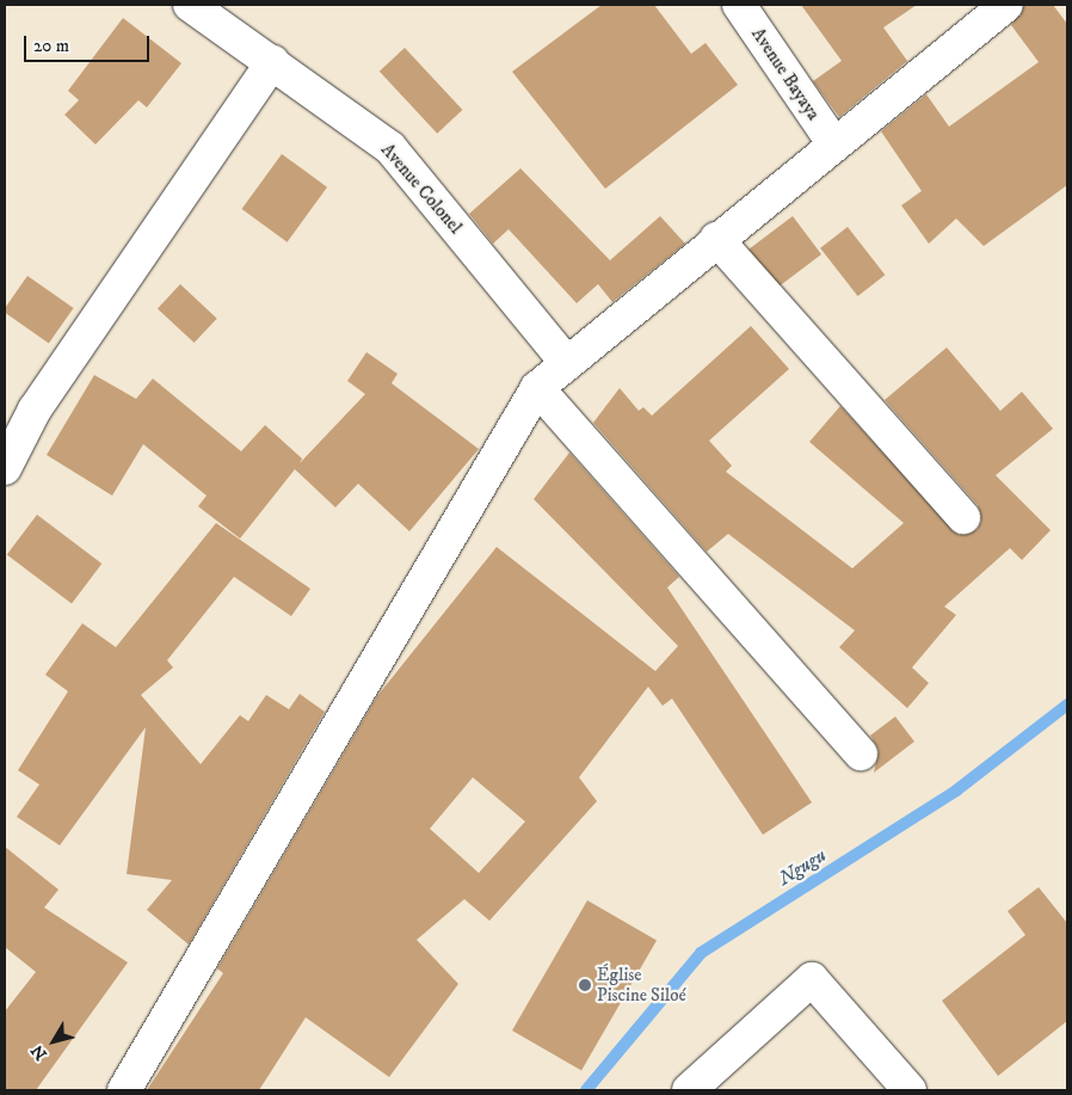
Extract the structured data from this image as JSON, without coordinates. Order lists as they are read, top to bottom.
{
  "streets": {
    "street": ["Avenue Bayaya", "Avenue Colonel"]
  },
  "water": ["Ngugu"],
  "places": ["Église Piscine Siloé"],
  "scale_bar": "20 m",
  "north": "bottom left"
}
